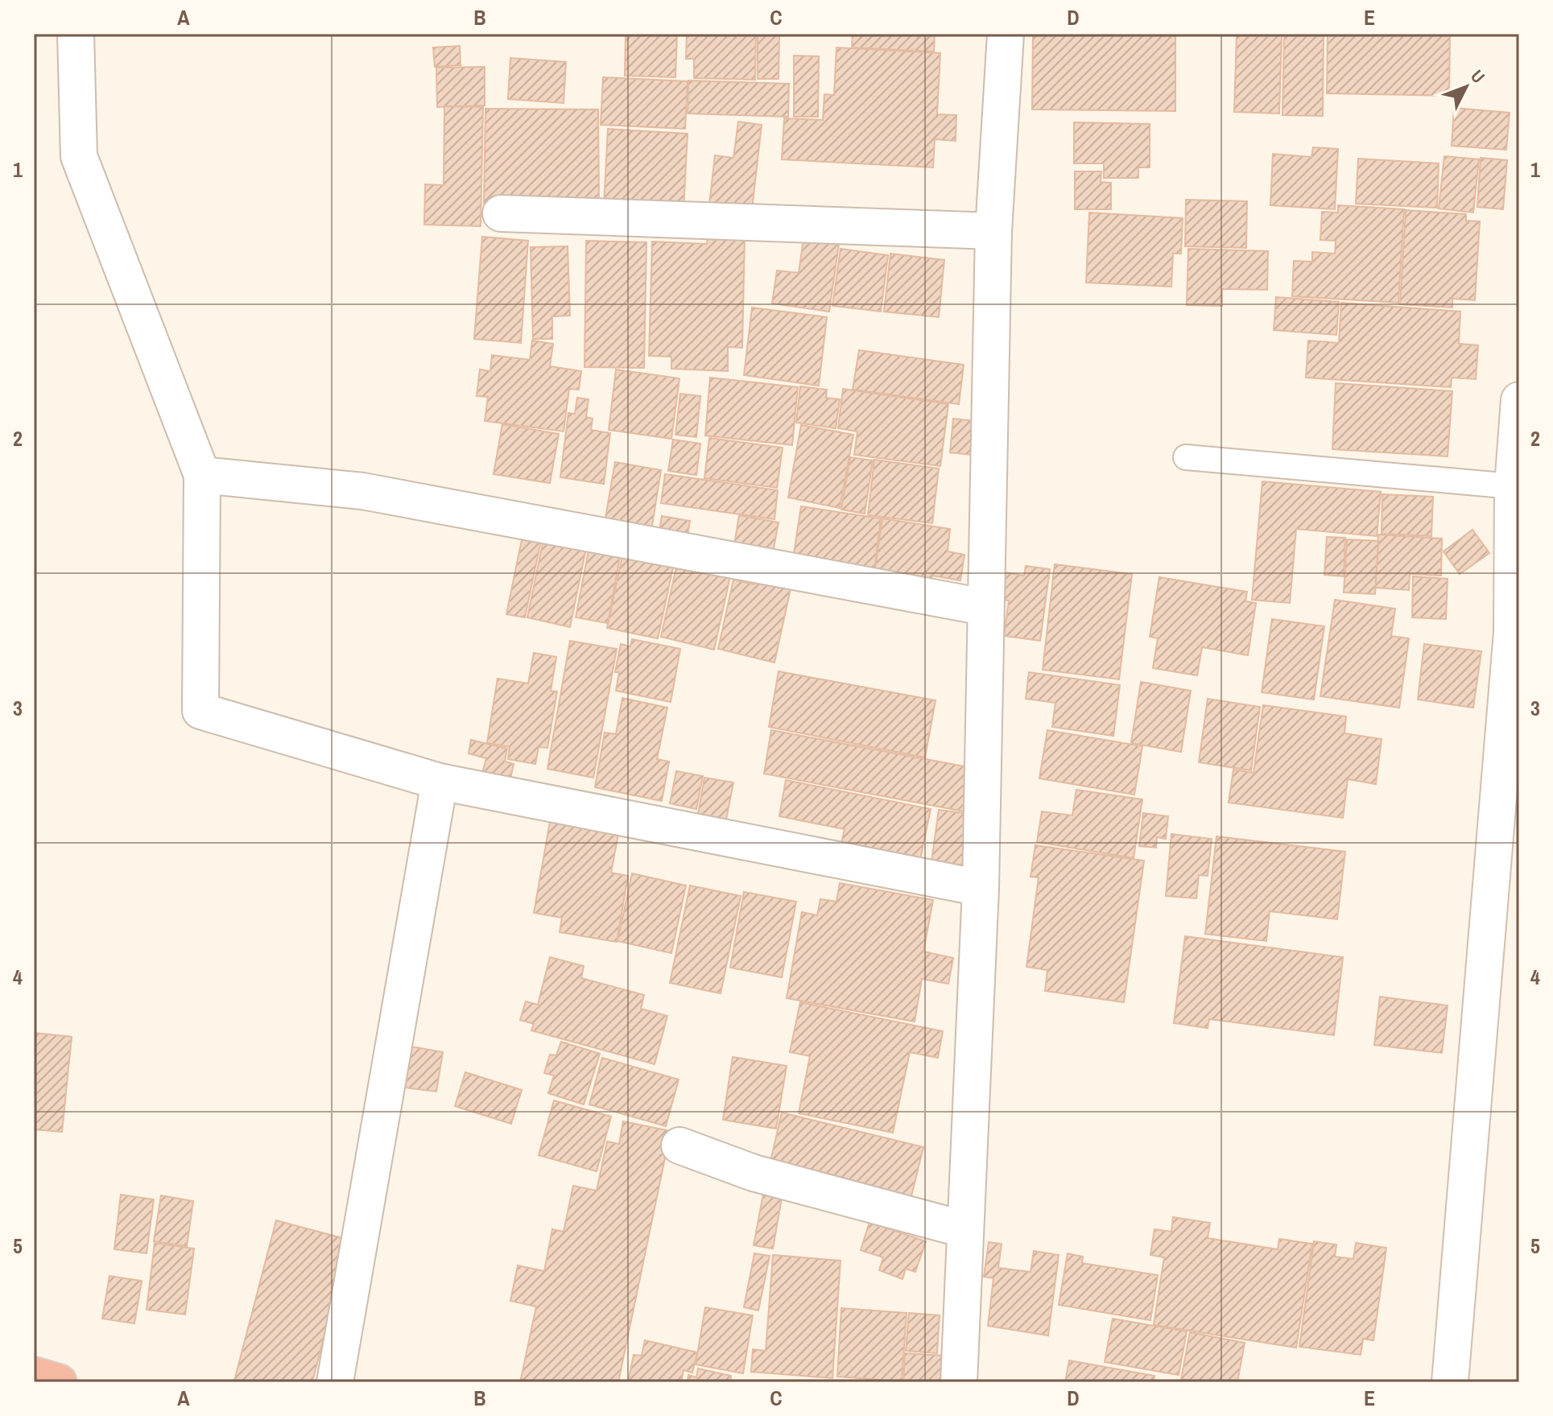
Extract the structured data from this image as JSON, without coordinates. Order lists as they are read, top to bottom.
{
  "north": "top right",
  "grid": {
    "columns": [
      "A",
      "B",
      "C",
      "D",
      "E"
    ],
    "rows": [
      "1",
      "2",
      "3",
      "4",
      "5"
    ]
  }
}
